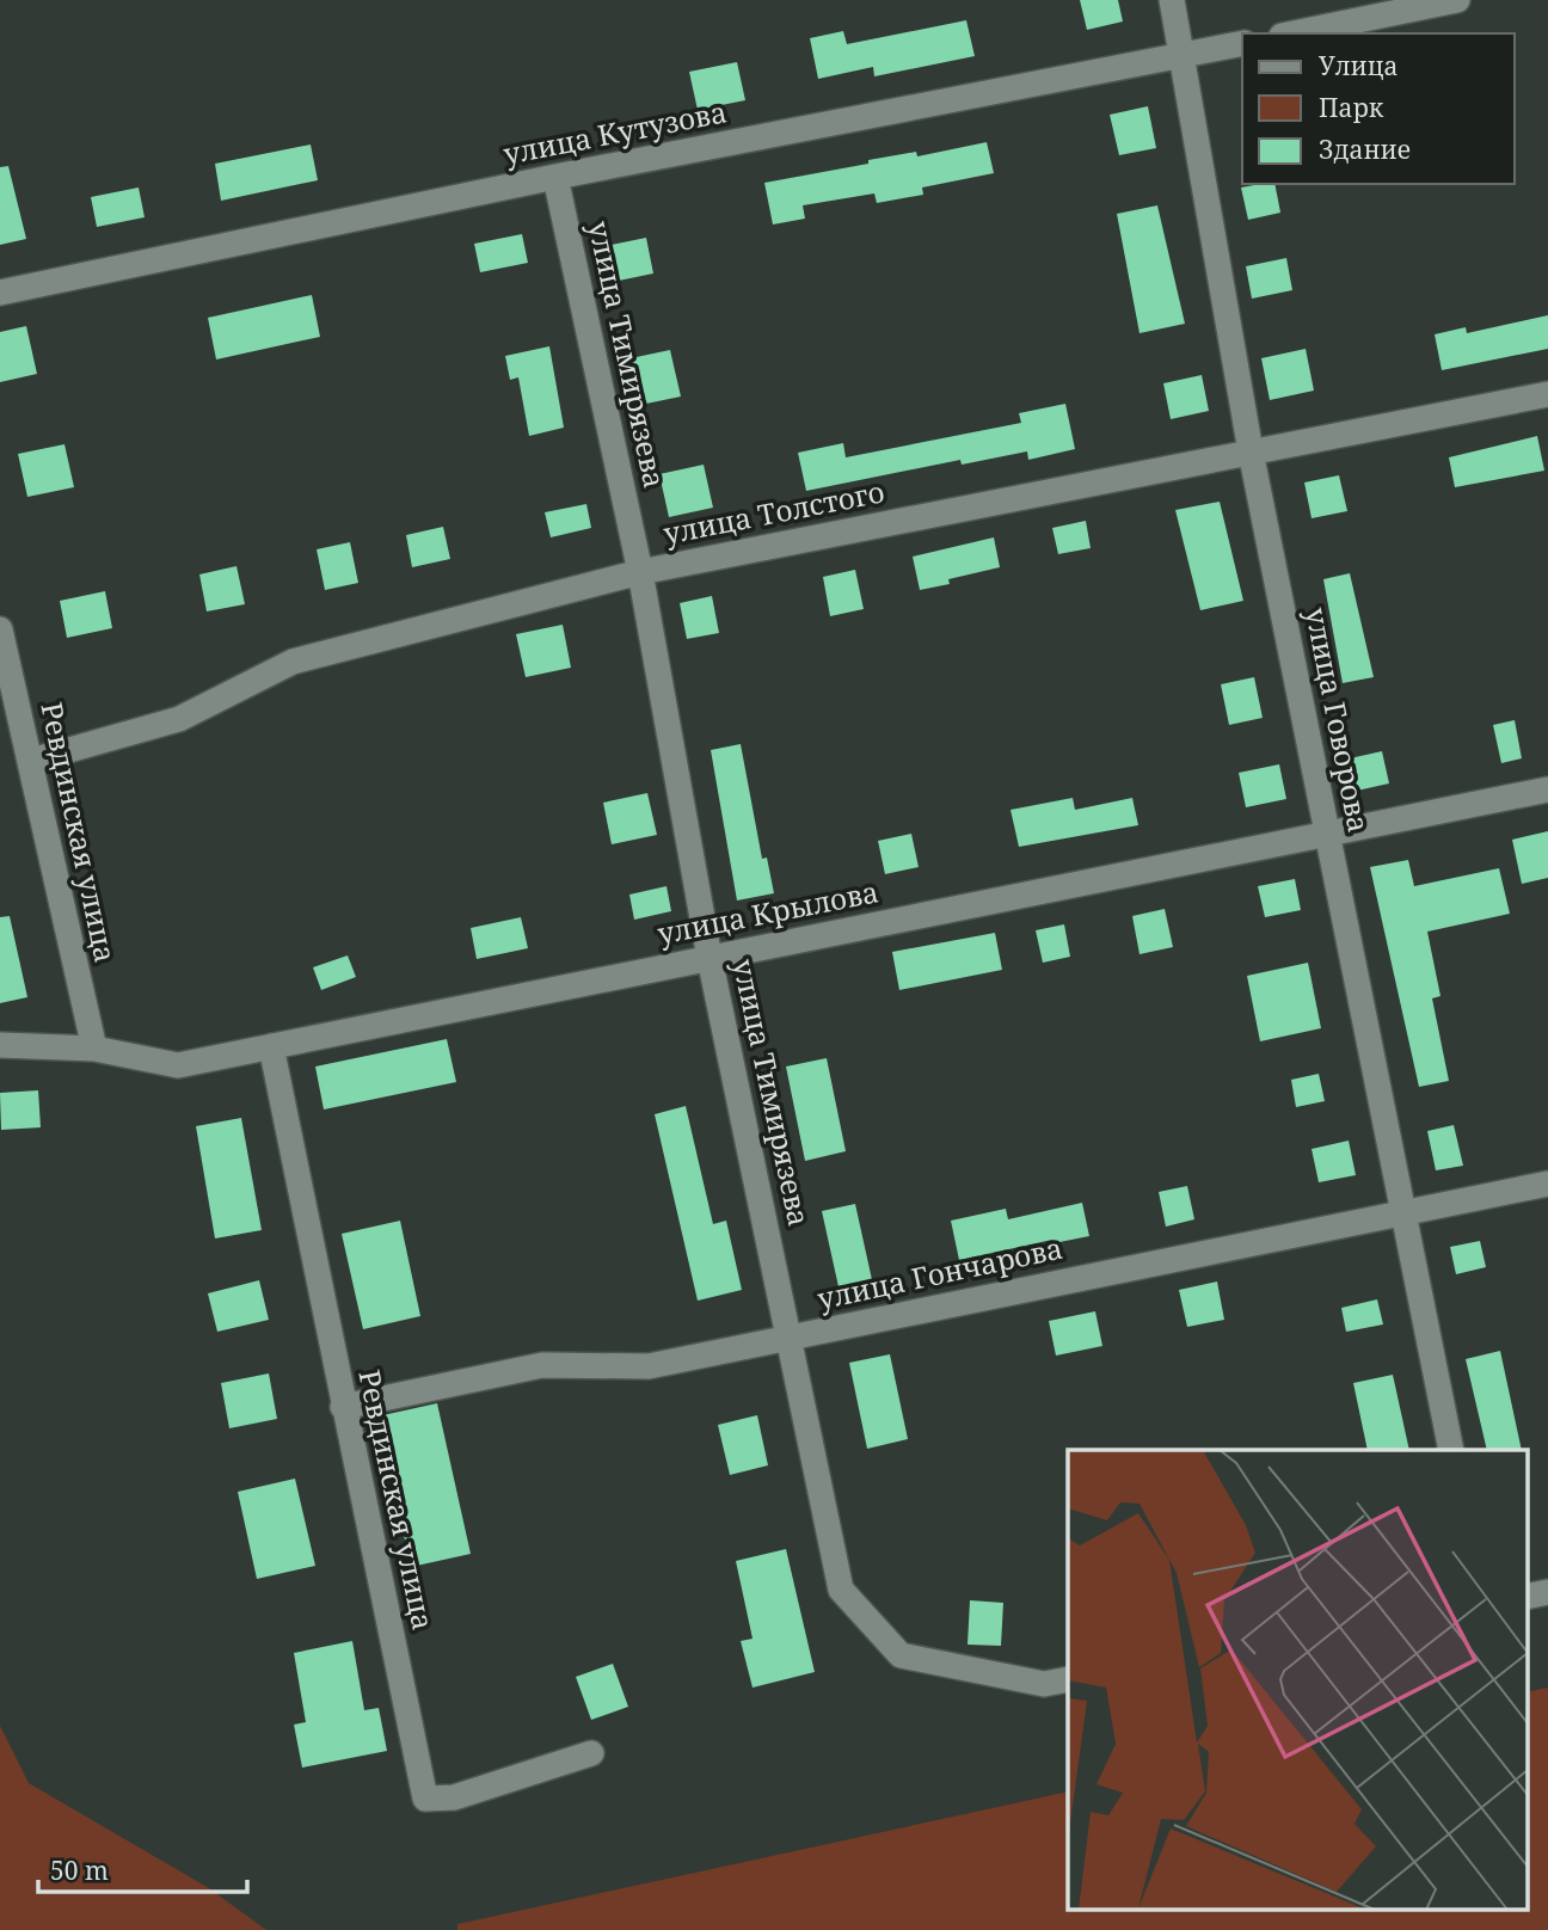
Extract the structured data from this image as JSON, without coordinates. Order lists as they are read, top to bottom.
{
  "streets": {
    "street": [
      "улица Кутузова",
      "улица Тимирязева",
      "улица Толстого",
      "улица Говорова",
      "Ревдинская улица",
      "улица Крылова",
      "улица Гончарова"
    ]
  },
  "crossings": [
    ["улица Кутузова", "улица Тимирязева"],
    ["улица Кутузова", "улица Говорова"],
    ["улица Тимирязева", "улица Толстого"],
    ["улица Тимирязева", "улица Крылова"],
    ["улица Тимирязева", "улица Гончарова"],
    ["улица Толстого", "улица Говорова"],
    ["улица Толстого", "Ревдинская улица"],
    ["улица Говорова", "улица Крылова"],
    ["улица Говорова", "улица Гончарова"],
    ["Ревдинская улица", "улица Крылова"],
    ["Ревдинская улица", "улица Гончарова"]
  ],
  "legend": ["Улица", "Парк", "Здание"],
  "scale_bar": "50 m"
}
